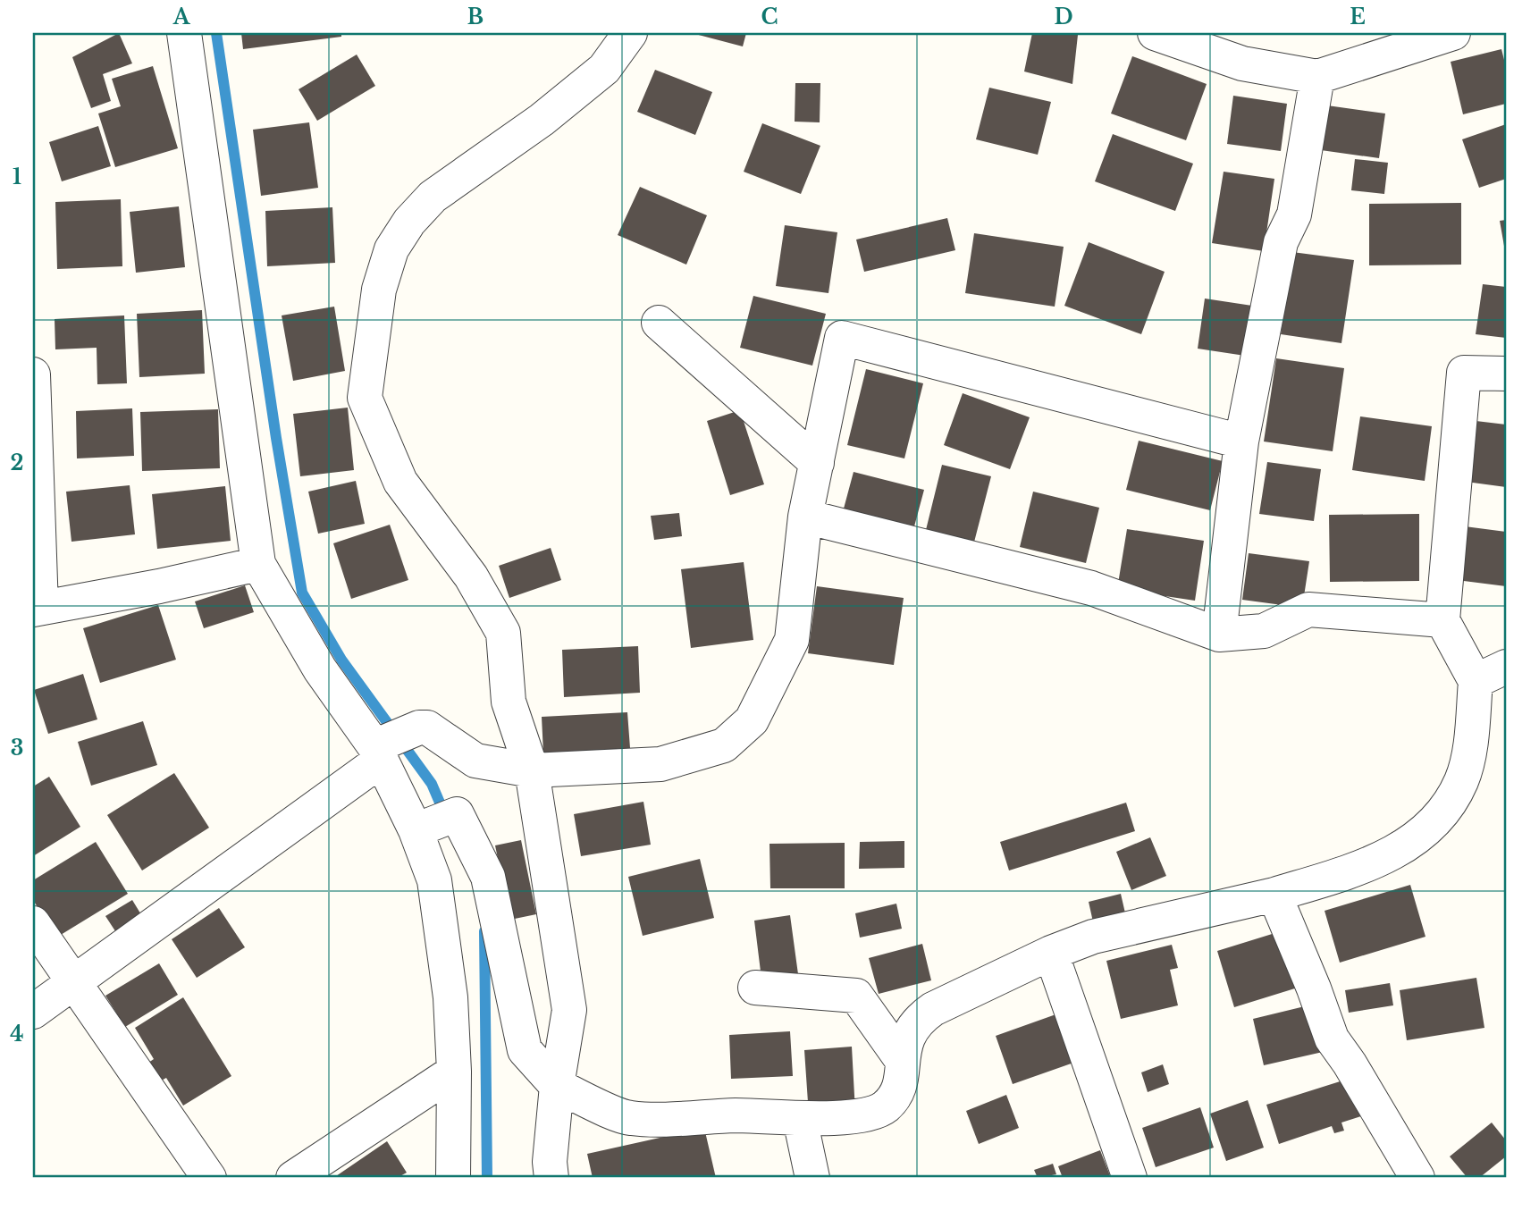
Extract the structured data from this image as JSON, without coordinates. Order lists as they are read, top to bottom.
{
  "grid": {
    "columns": [
      "A",
      "B",
      "C",
      "D",
      "E"
    ],
    "rows": [
      "1",
      "2",
      "3",
      "4"
    ]
  }
}
